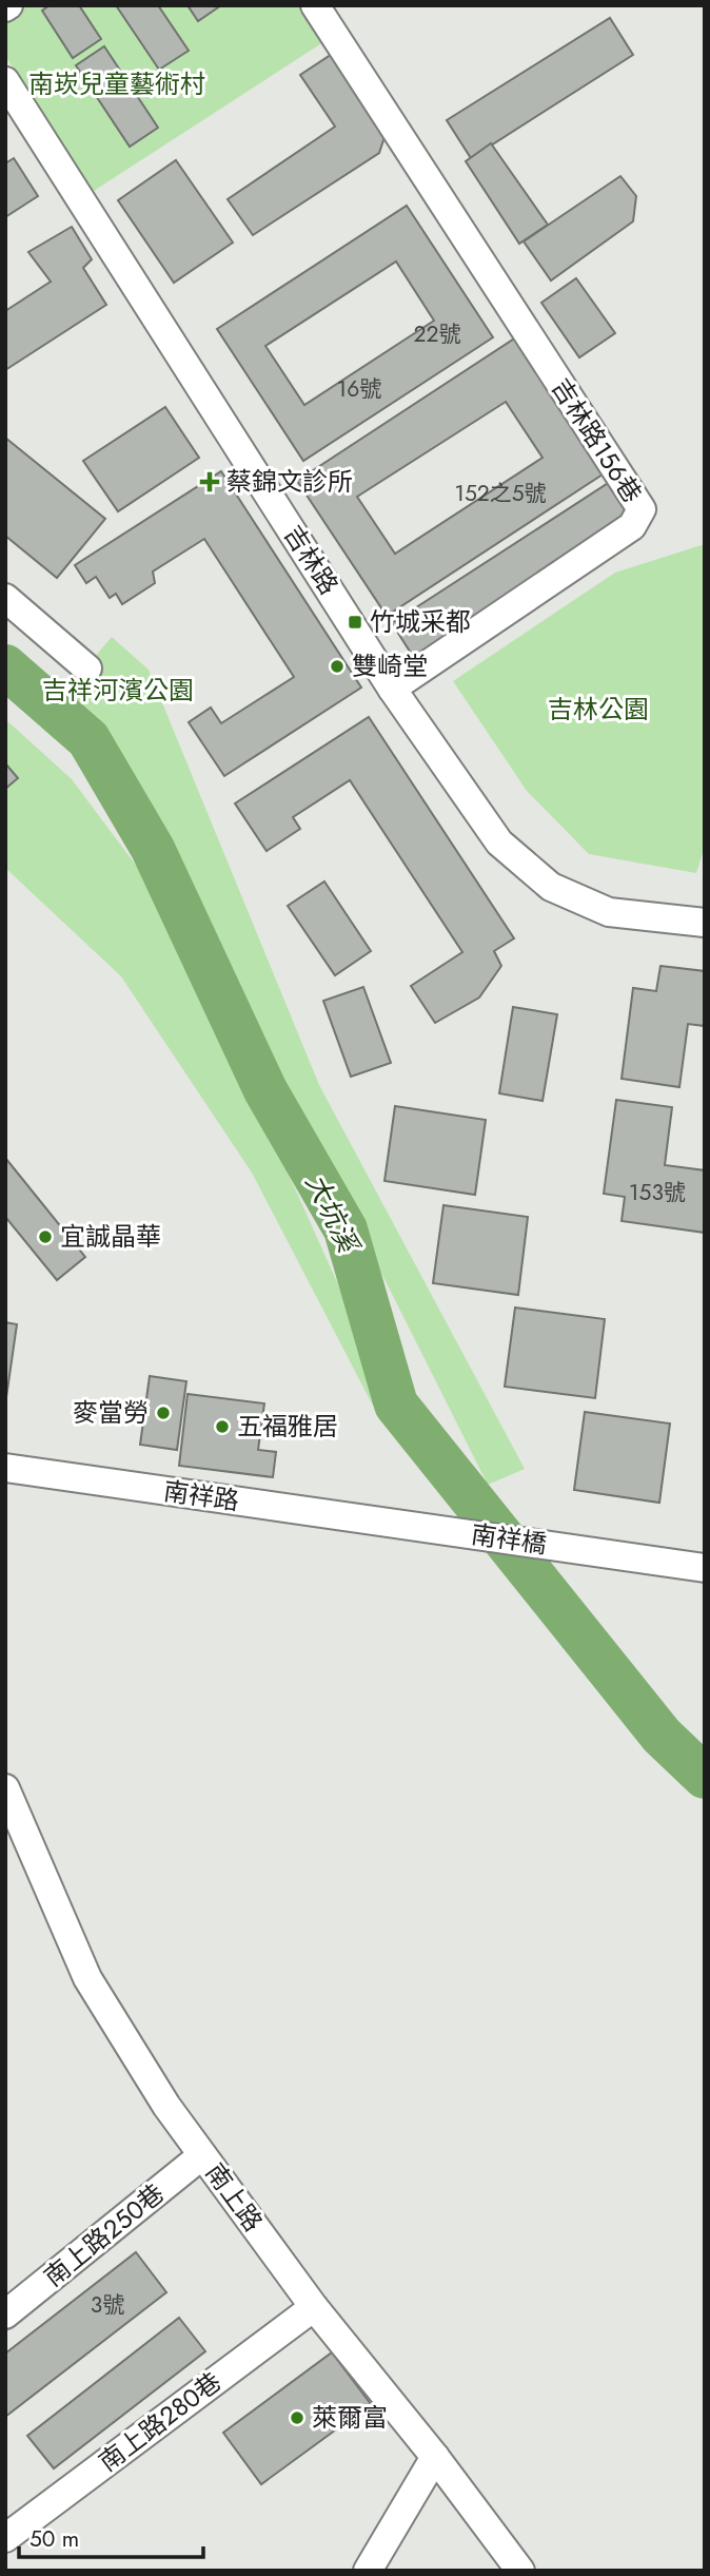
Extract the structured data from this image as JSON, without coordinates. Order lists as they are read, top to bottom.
{
  "streets": {
    "street": [
      "吉林路156巷",
      "吉林路",
      "南祥路",
      "南祥橋",
      "南上路",
      "南上路250巷",
      "南上路280巷"
    ]
  },
  "crossings": [
    ["吉林路156巷", "吉林路"],
    ["南祥路", "南祥橋"],
    ["南上路", "南上路250巷"],
    ["南上路", "南上路280巷"]
  ],
  "water": ["大坑溪"],
  "parks": ["南崁兒童藝術村", "吉祥河濱公園", "吉林公園"],
  "places": {
    "health": ["蔡錦文診所"],
    "transit": ["竹城采都"],
    "other": [
      "雙崎堂",
      "宜誠晶華",
      "麥當勞",
      "五福雅居",
      "萊爾富"
    ]
  },
  "house_numbers": [
    "22號",
    "16號",
    "152之5號",
    "153號",
    "3號"
  ],
  "scale_bar": "50 m"
}
